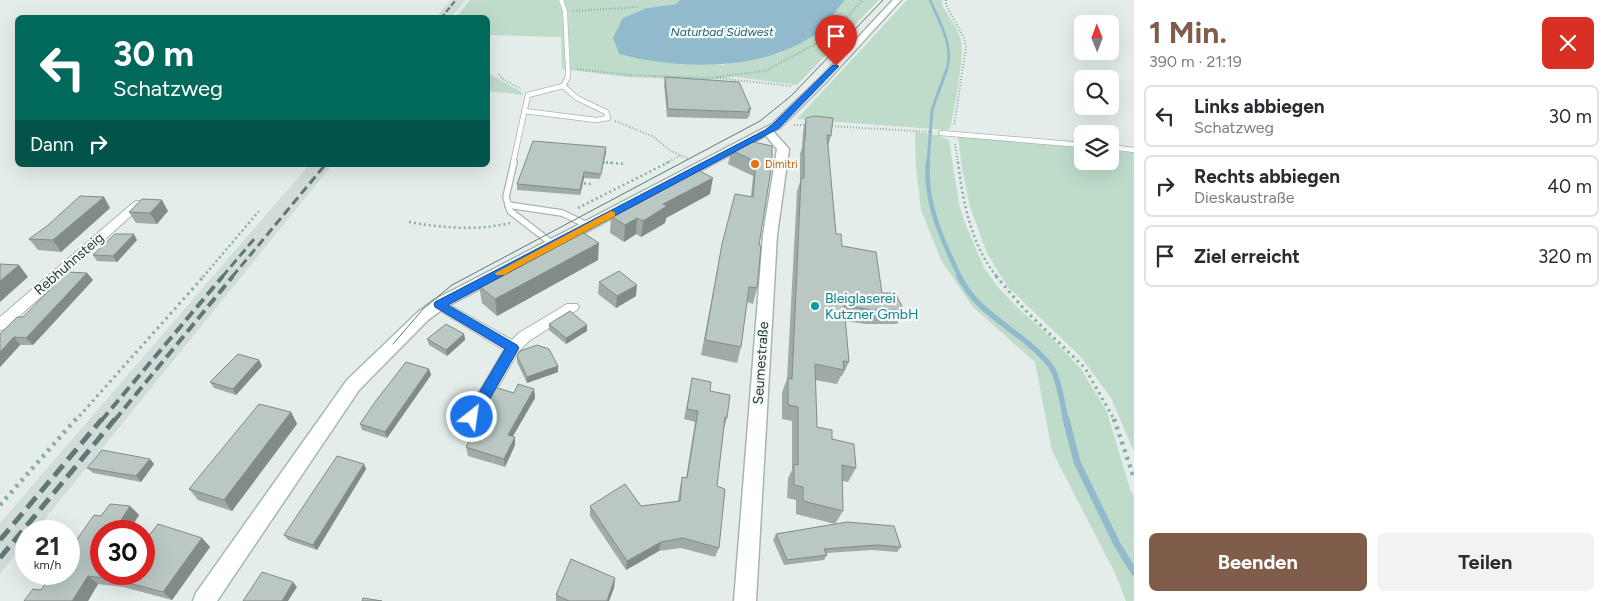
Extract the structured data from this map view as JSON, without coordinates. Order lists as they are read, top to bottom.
{
  "streets": {
    "main road": ["Seumestraße"],
    "street": ["Rebhuhnsteig"]
  },
  "water": ["Naturbad Südwest"],
  "places": ["Dimitri", "Bleiglaserei Kutzner GmbH"],
  "north": "top",
  "page": {
    "heading": ["1 Min.", "390 m · 21:19"],
    "turn": ["30 m", "Schatzweg"],
    "list": [
      {
        "name": "Links abbiegen",
        "note": "Schatzweg",
        "value": "30 m"
      },
      {
        "name": "Rechts abbiegen",
        "note": "Dieskaustraße",
        "value": "40 m"
      },
      {
        "name": "Ziel erreicht",
        "value": "320 m"
      }
    ],
    "then": "Dann",
    "speed": "21 km/h",
    "limit": "30",
    "buttons": ["Beenden", "Teilen"]
  }
}
